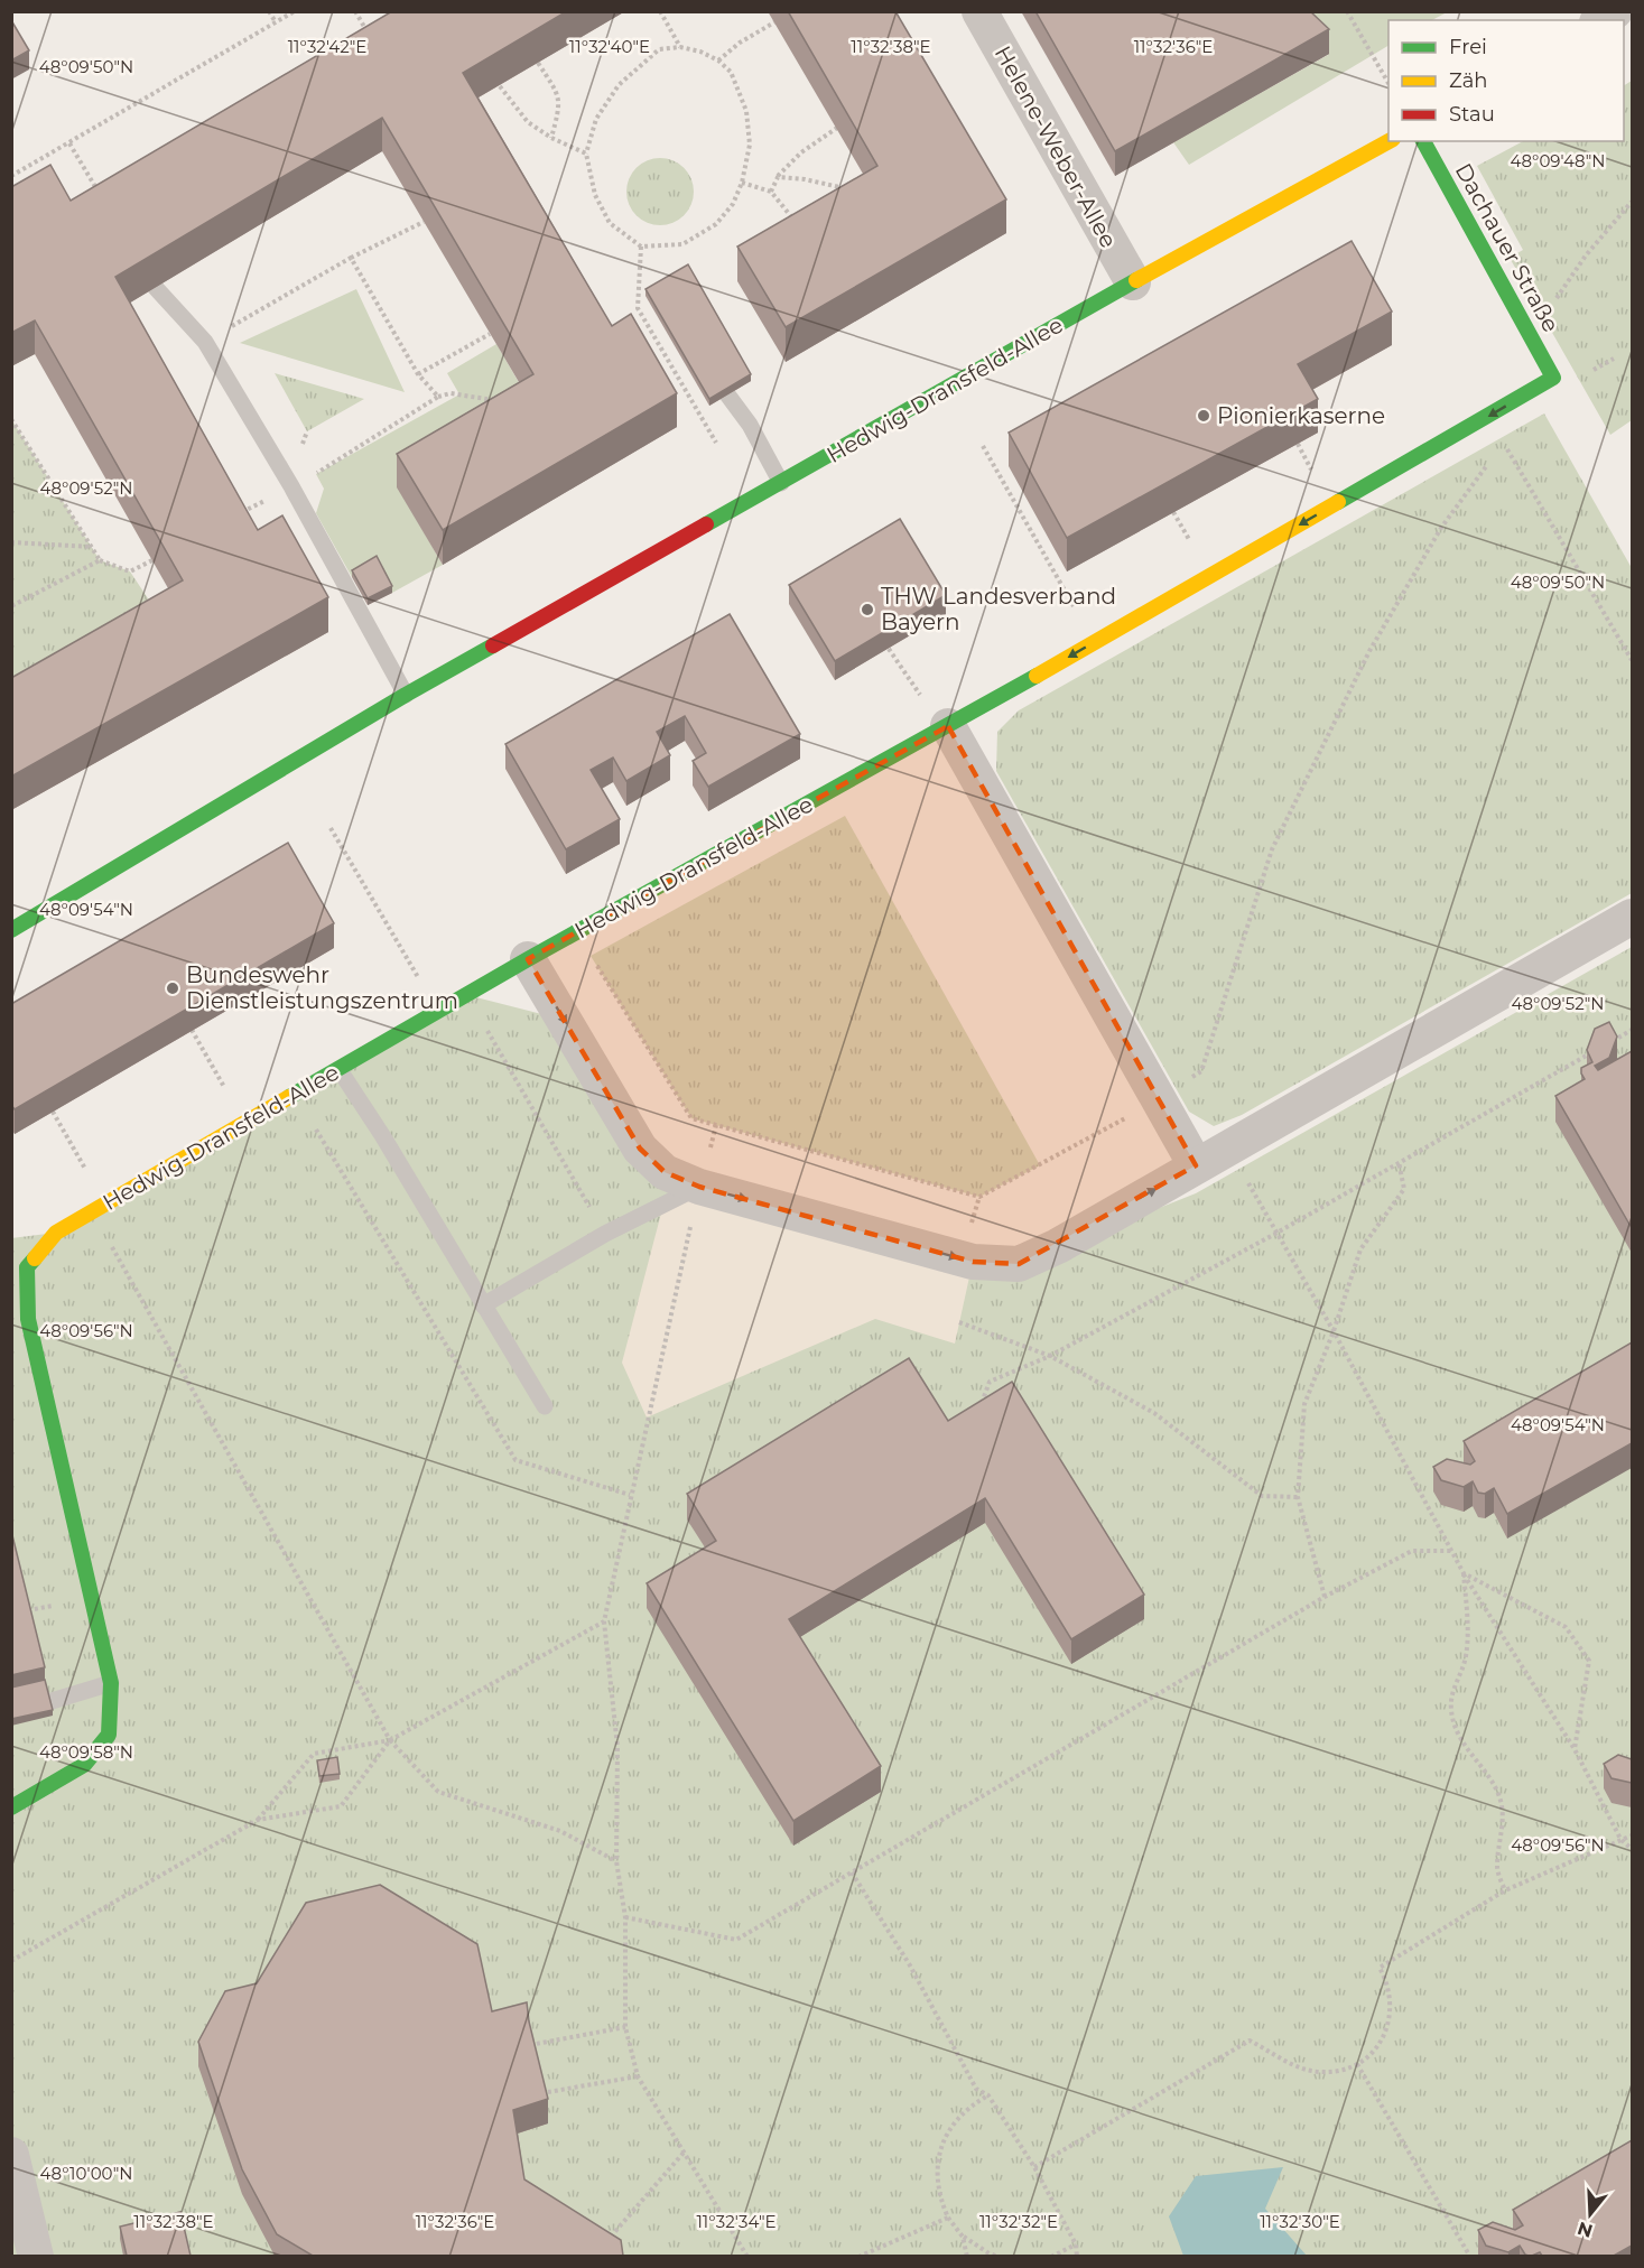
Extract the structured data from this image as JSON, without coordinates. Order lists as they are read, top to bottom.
{
  "streets": {
    "street": ["Helene-Weber-Allee", "Dachauer Straße", "Hedwig-Dransfeld-Allee"]
  },
  "crossings": [
    ["Helene-Weber-Allee", "Hedwig-Dransfeld-Allee"],
    ["Dachauer Straße", "Hedwig-Dransfeld-Allee"]
  ],
  "places": ["Pionierkaserne", "THW Landesverband Bayern", "Bundeswehr Dienstleistungszentrum"],
  "legend": ["Frei", "Zäh", "Stau"],
  "north": "bottom",
  "coordinates": [
    "11°32'42\"E",
    "11°32'40\"E",
    "11°32'38\"E",
    "11°32'36\"E",
    "48°09'50\"N",
    "48°09'48\"N",
    "48°09'52\"N",
    "48°09'54\"N",
    "48°09'56\"N",
    "48°09'58\"N",
    "48°10'00\"N",
    "11°32'34\"E",
    "11°32'32\"E",
    "11°32'30\"E"
  ]
}
